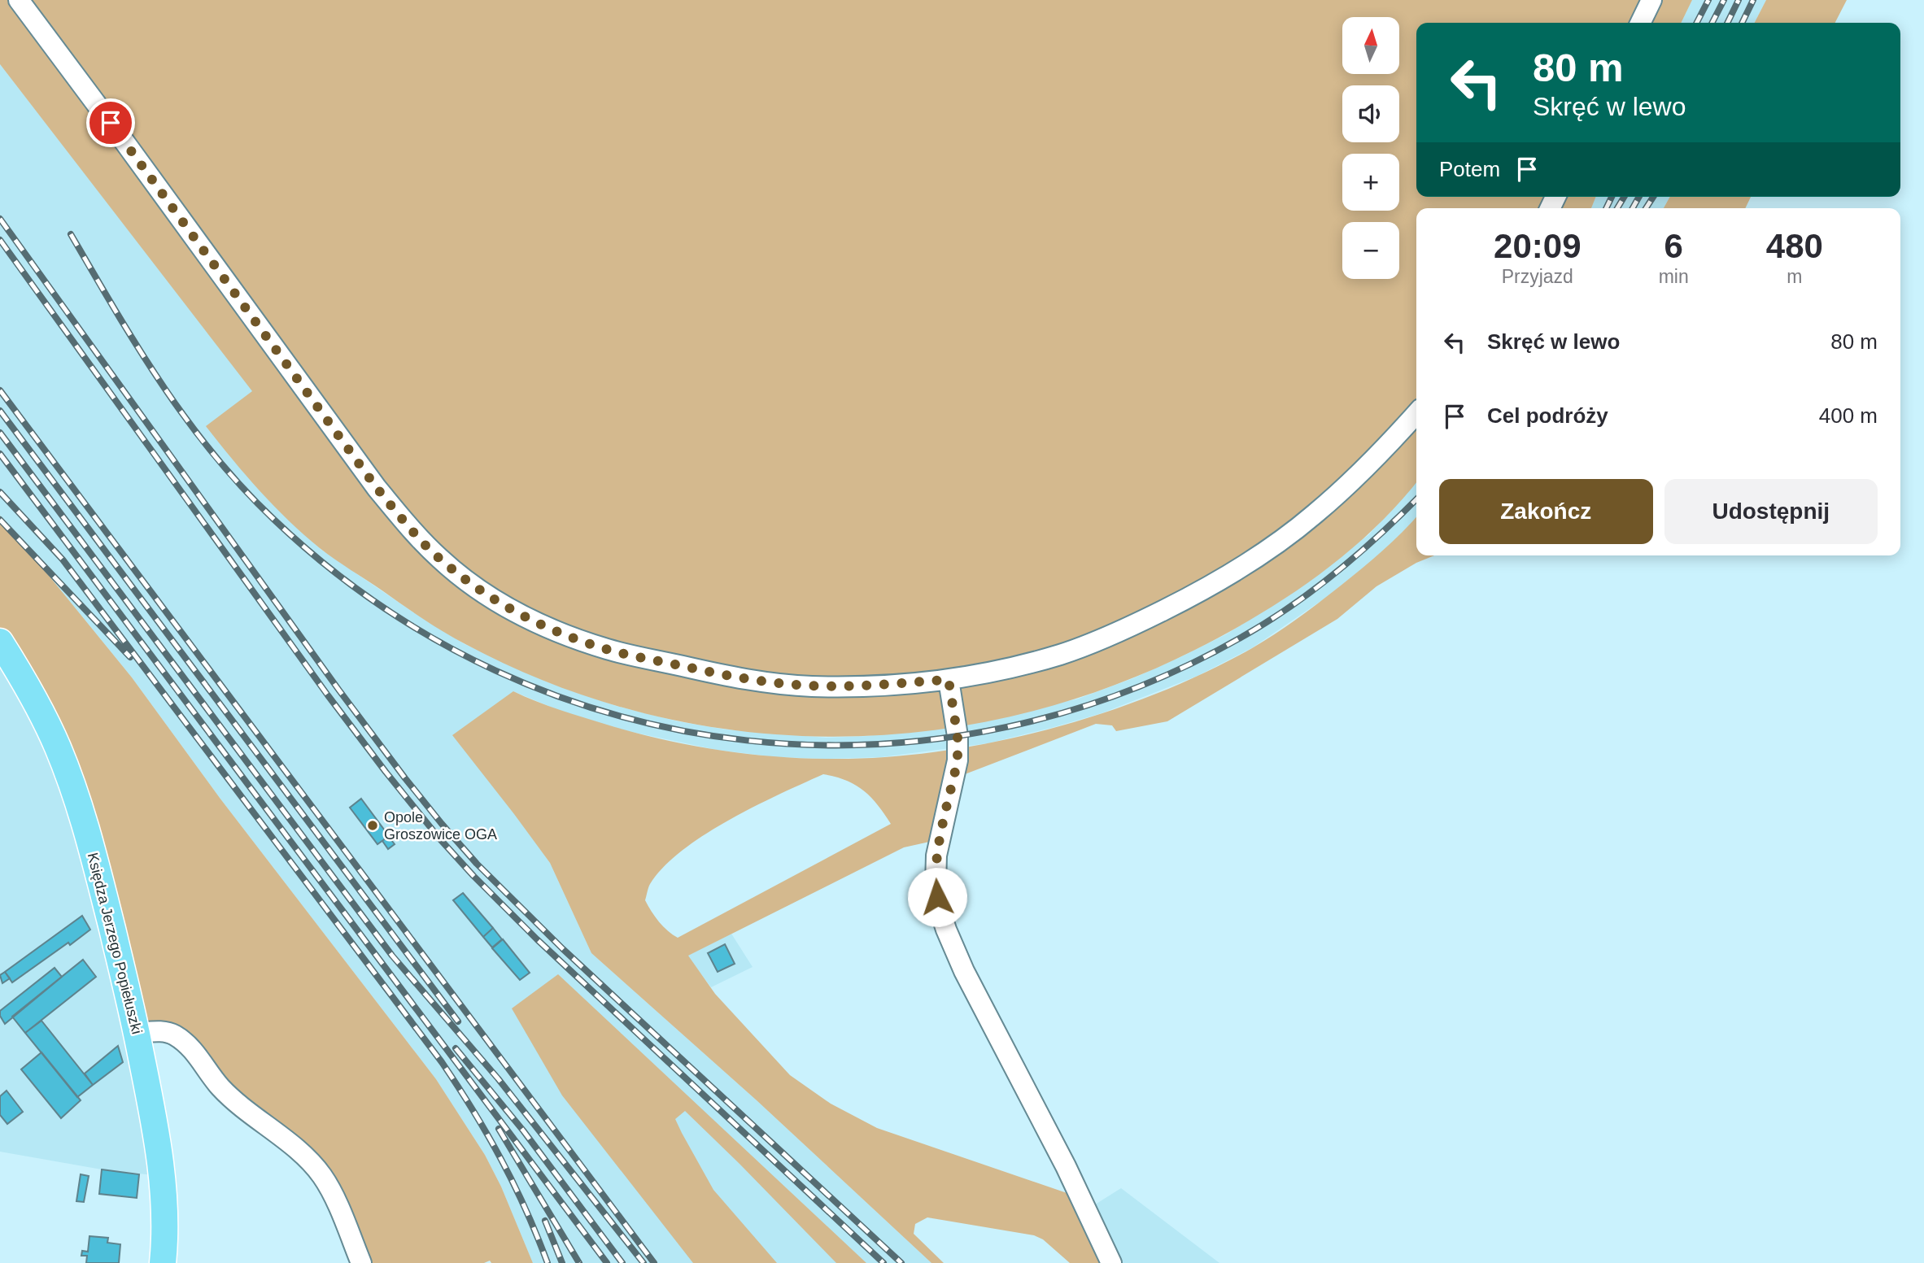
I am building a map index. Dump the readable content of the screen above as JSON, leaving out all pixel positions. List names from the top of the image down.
{
  "streets": {
    "main road": ["Księdza Jerzego Popiełuszki"]
  },
  "places": ["Opole Groszowice OGA"],
  "north": "top",
  "page": {
    "map_buttons": ["+", "−"],
    "turn": ["80 m", "Skręć w lewo"],
    "then": "Potem",
    "eta": [
      "20:09",
      "Przyjazd",
      "6",
      "min",
      "480",
      "m"
    ],
    "list": [
      {
        "name": "Skręć w lewo",
        "value": "80 m"
      },
      {
        "name": "Cel podróży",
        "value": "400 m"
      }
    ],
    "buttons": ["Zakończ", "Udostępnij"]
  }
}
